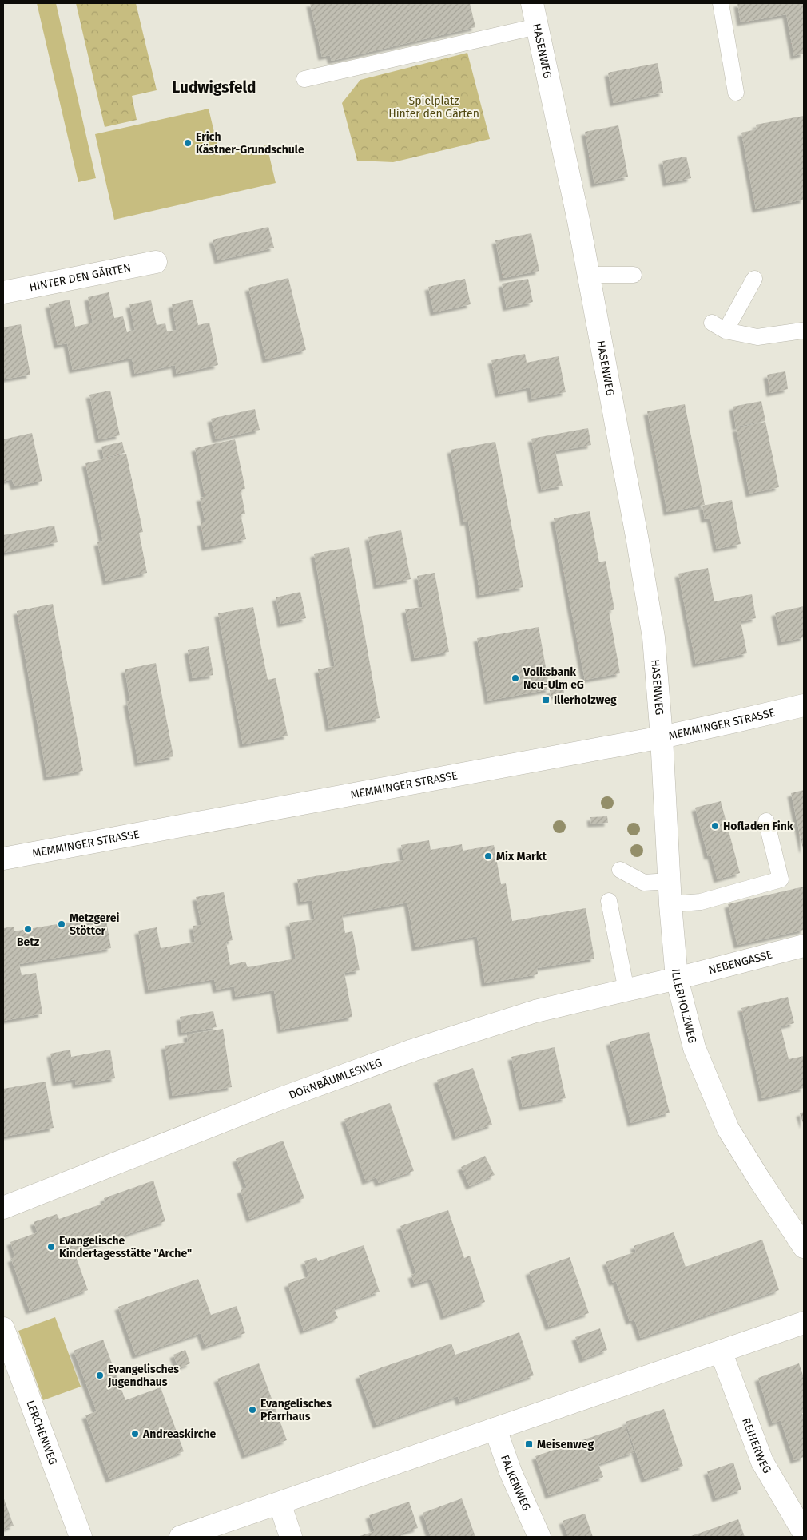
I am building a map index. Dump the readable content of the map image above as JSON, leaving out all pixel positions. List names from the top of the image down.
{
  "streets": {
    "street": [
      "HASENWEG",
      "HINTER DEN GÄRTEN",
      "MEMMINGER STRASSE",
      "NEBENGASSE",
      "ILLERHOLZWEG",
      "DORNBÄUMLESWEG",
      "LERCHENWEG",
      "REIHERWEG",
      "FALKENWEG"
    ]
  },
  "crossings": [
    ["HASENWEG", "MEMMINGER STRASSE"],
    ["HASENWEG", "ILLERHOLZWEG"],
    ["MEMMINGER STRASSE", "ILLERHOLZWEG"],
    ["NEBENGASSE", "ILLERHOLZWEG"],
    ["NEBENGASSE", "DORNBÄUMLESWEG"],
    ["ILLERHOLZWEG", "DORNBÄUMLESWEG"]
  ],
  "districts": ["Ludwigsfeld"],
  "parks": ["Spielplatz Hinter den Gärten"],
  "places": {
    "other": [
      "Erich Kästner-Grundschule",
      "Volksbank Neu-Ulm eG",
      "Hofladen Fink",
      "Mix Markt",
      "Metzgerei Stötter",
      "Betz",
      "Evangelische Kindertagesstätte \"Arche\"",
      "Evangelisches Jugendhaus",
      "Evangelisches Pfarrhaus",
      "Andreaskirche"
    ],
    "transit": ["Illerholzweg", "Meisenweg"]
  }
}
